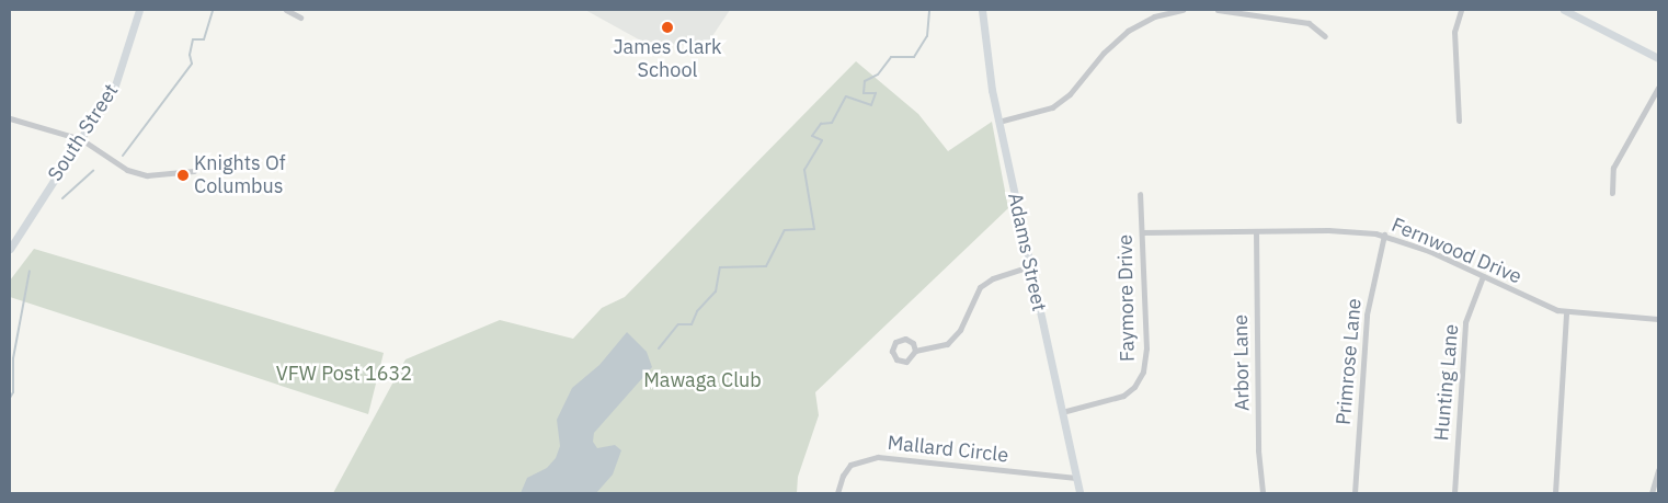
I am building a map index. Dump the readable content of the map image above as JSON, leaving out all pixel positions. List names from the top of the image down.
{
  "streets": {
    "street": [
      "South Street",
      "Fernwood Drive",
      "Adams Street",
      "Faymore Drive",
      "Primrose Lane",
      "Arbor Lane",
      "Hunting Lane",
      "Mallard Circle"
    ]
  },
  "crossings": [
    ["Fernwood Drive", "Faymore Drive"],
    ["Fernwood Drive", "Primrose Lane"],
    ["Fernwood Drive", "Arbor Lane"],
    ["Fernwood Drive", "Hunting Lane"],
    ["Adams Street", "Faymore Drive"],
    ["Adams Street", "Mallard Circle"]
  ],
  "parks": ["VFW Post 1632", "Mawaga Club"],
  "places": ["James Clark School", "Knights Of Columbus"]
}
